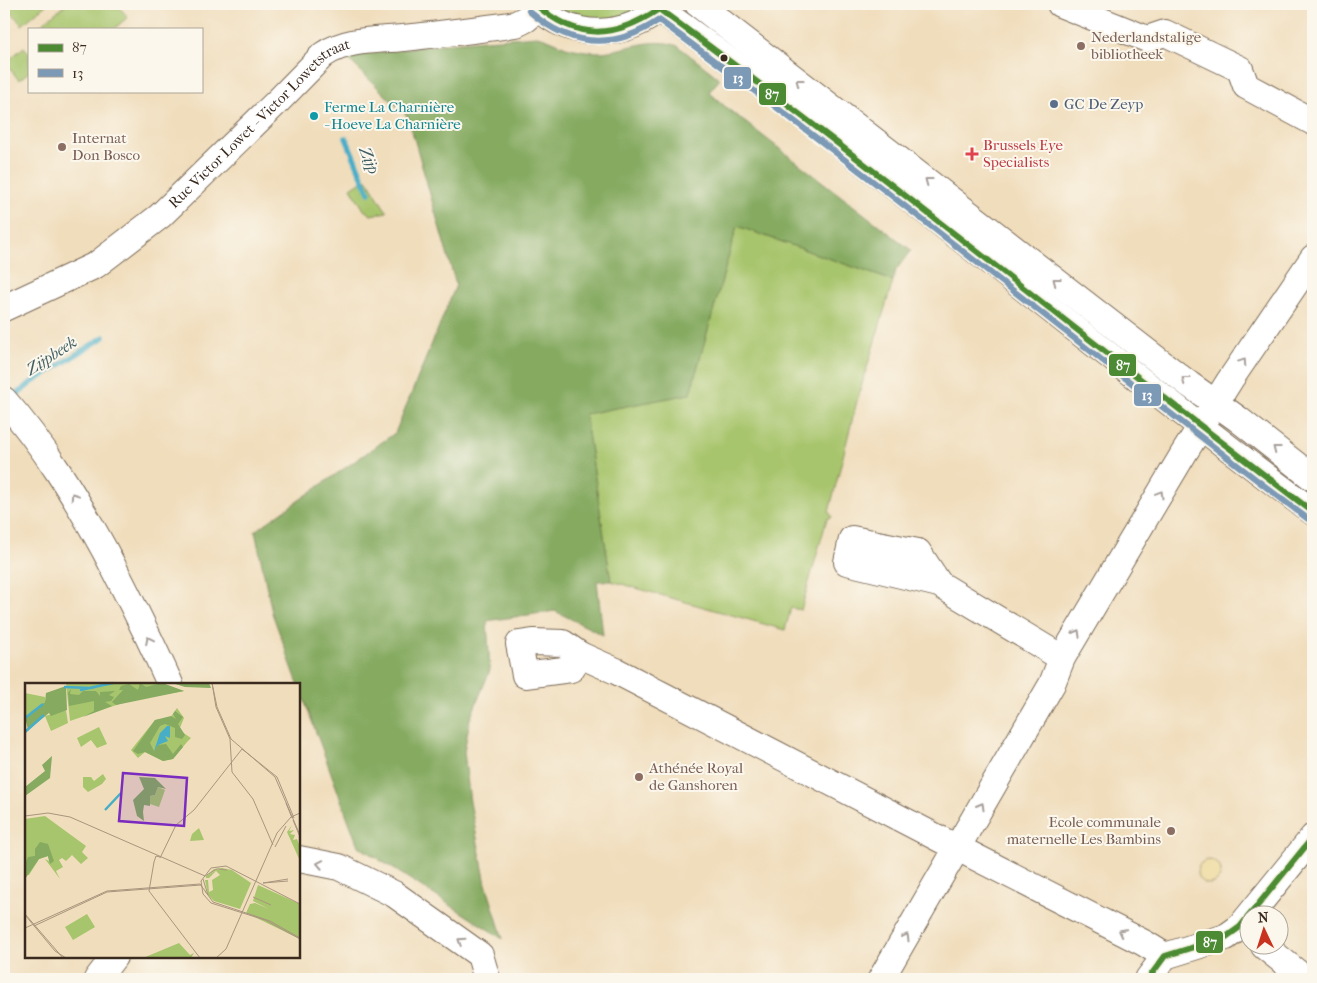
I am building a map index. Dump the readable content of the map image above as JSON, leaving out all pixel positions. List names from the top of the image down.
{
  "streets": {
    "street": ["Rue Victor Lowet - Victor Lowetstraat"]
  },
  "water": ["Zijp", "Zijpbeek"],
  "places": {
    "other": [
      "Nederlandstalige bibliotheek",
      "GC De Zeyp",
      "Ferme La Charnière - Hoeve La Charnière",
      "Internat Don Bosco",
      "Athénée Royal de Ganshoren",
      "Ecole communale maternelle Les Bambins"
    ],
    "health": ["Brussels Eye Specialists"]
  },
  "lines": ["transit line 87", "transit line 13"],
  "legend": ["87", "13"],
  "north": "top"
}
